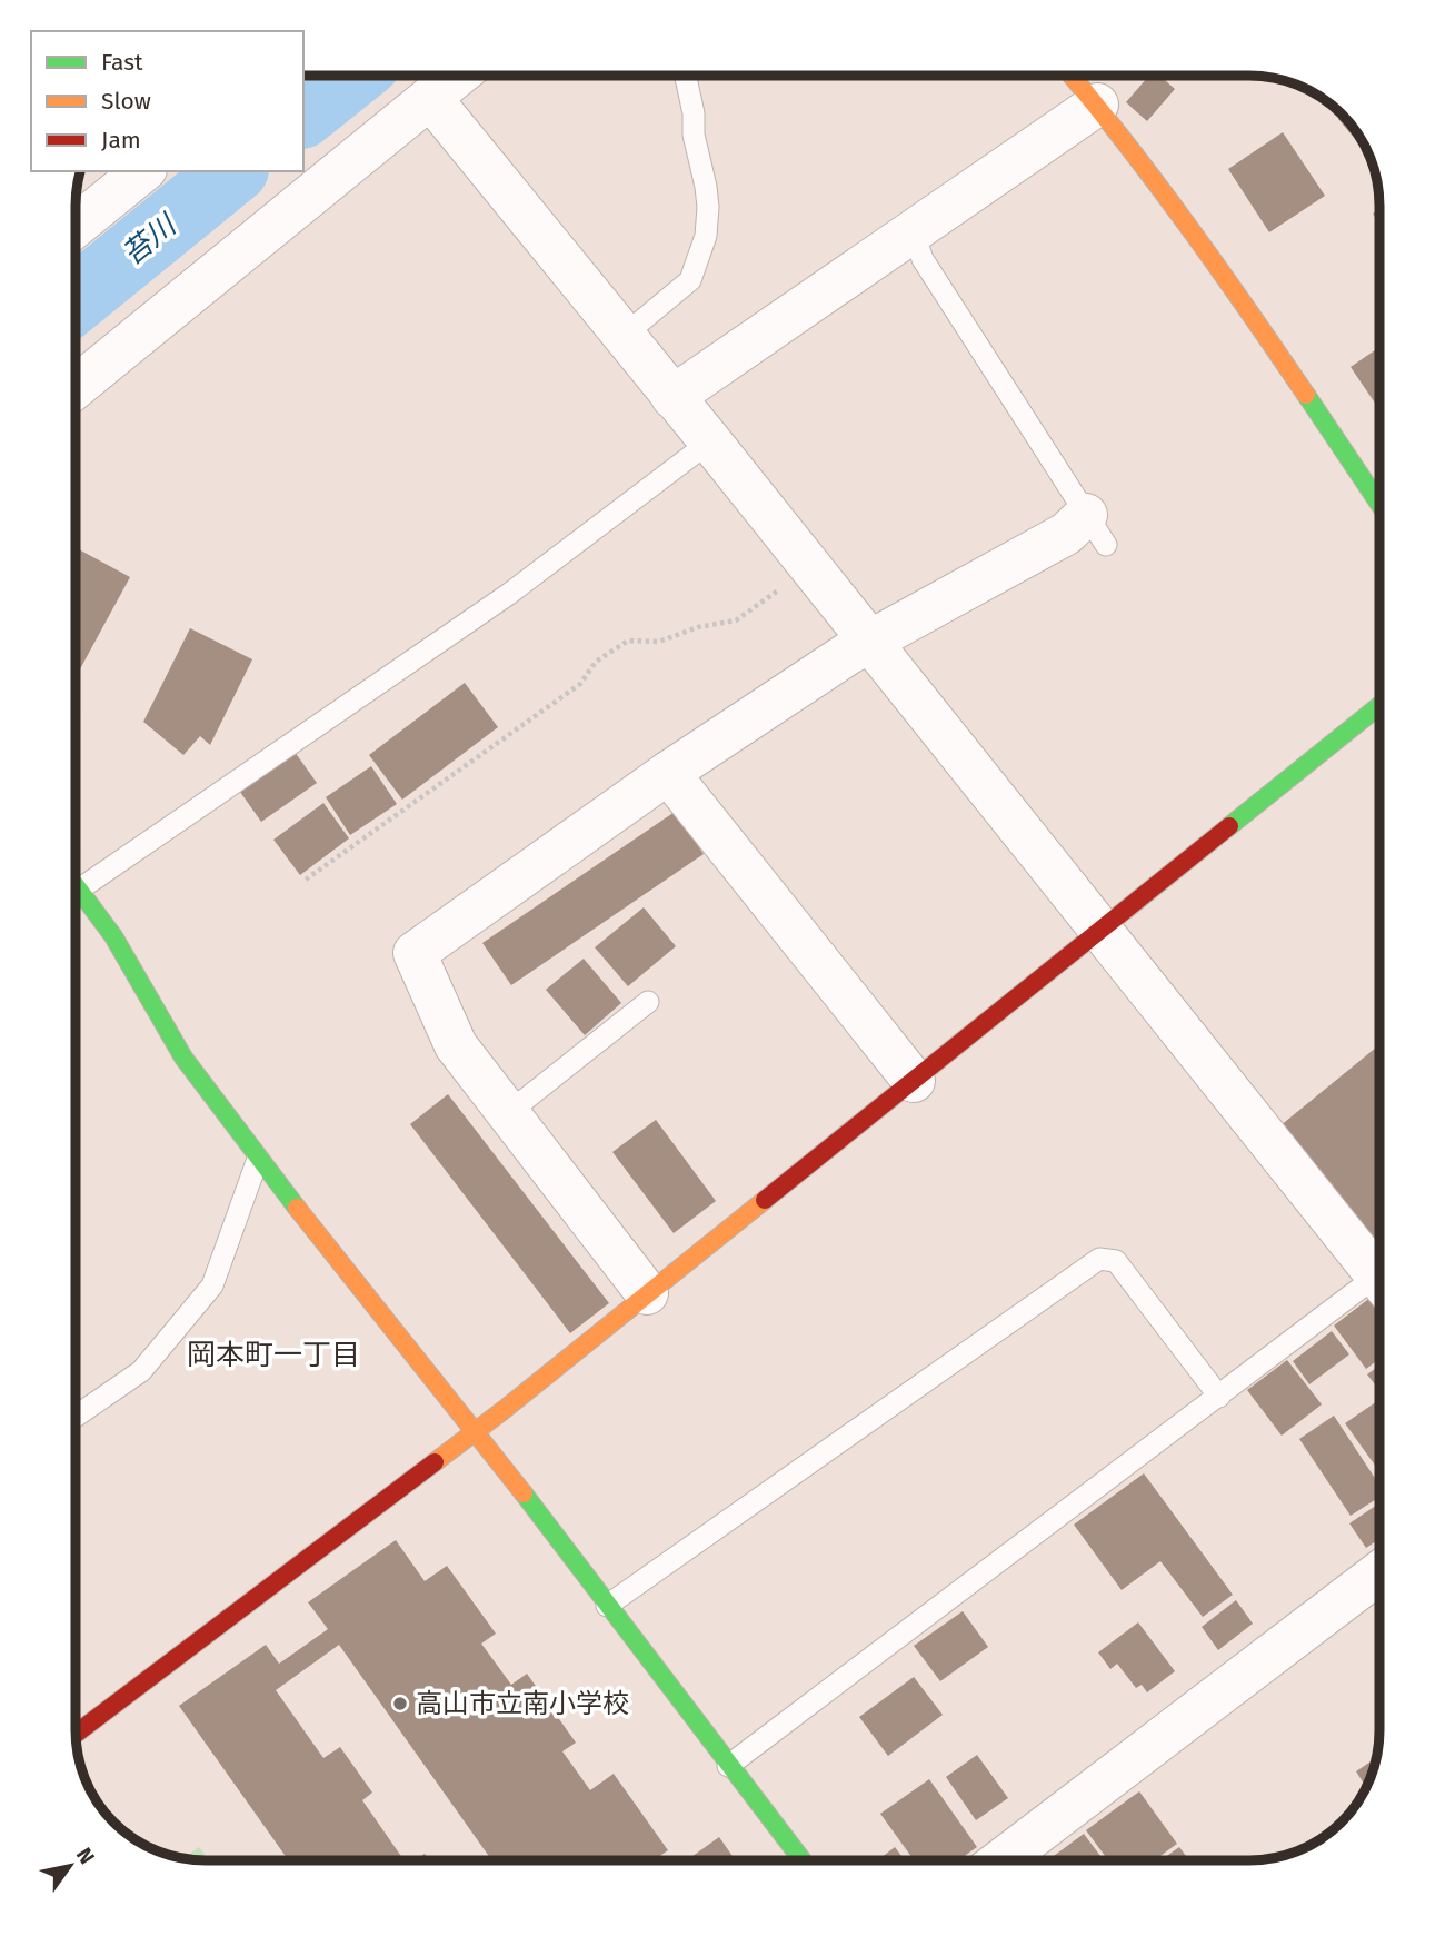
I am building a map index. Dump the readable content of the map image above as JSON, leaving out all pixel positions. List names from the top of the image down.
{
  "districts": ["岡本町一丁目"],
  "water": ["苔川"],
  "places": ["高山市立南小学校"],
  "legend": ["Fast", "Slow", "Jam"],
  "north": "top right"
}
